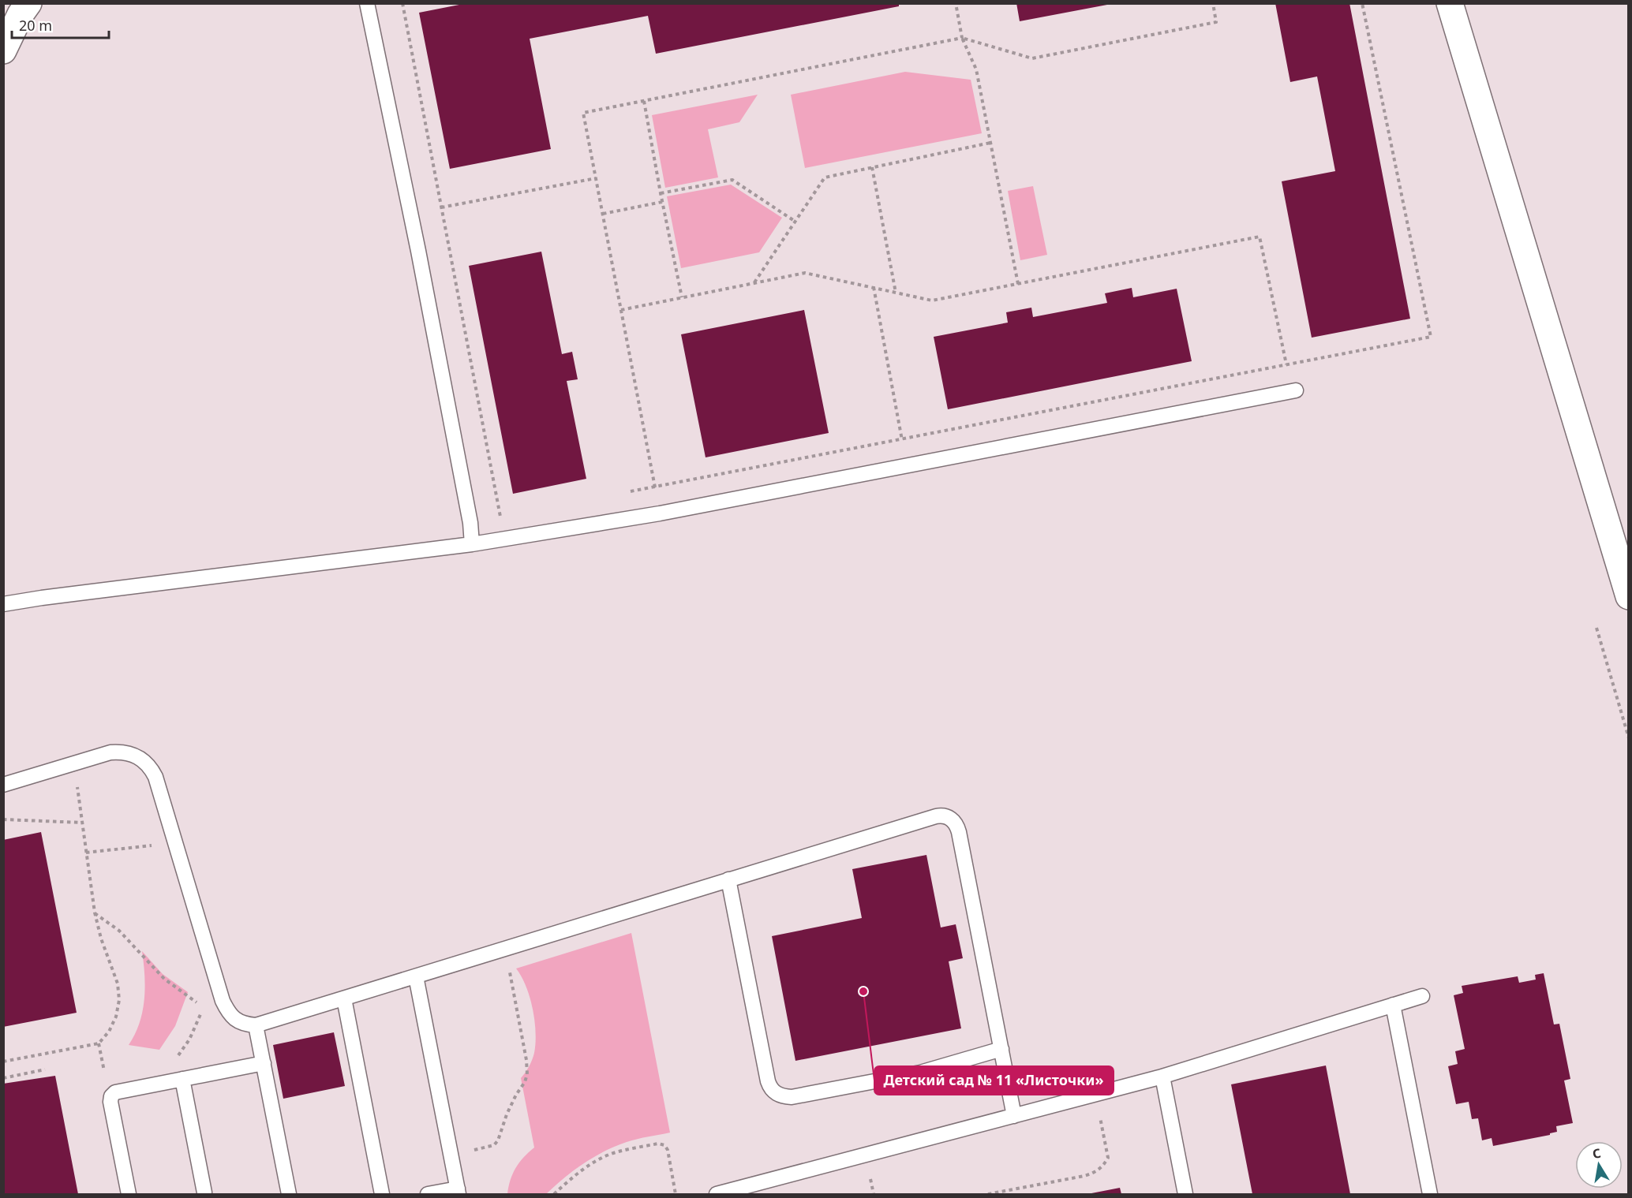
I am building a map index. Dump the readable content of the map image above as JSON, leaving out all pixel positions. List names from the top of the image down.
{
  "places": ["Детский сад № 11 «Листочки»"],
  "scale_bar": "20 m",
  "north": "top"
}
